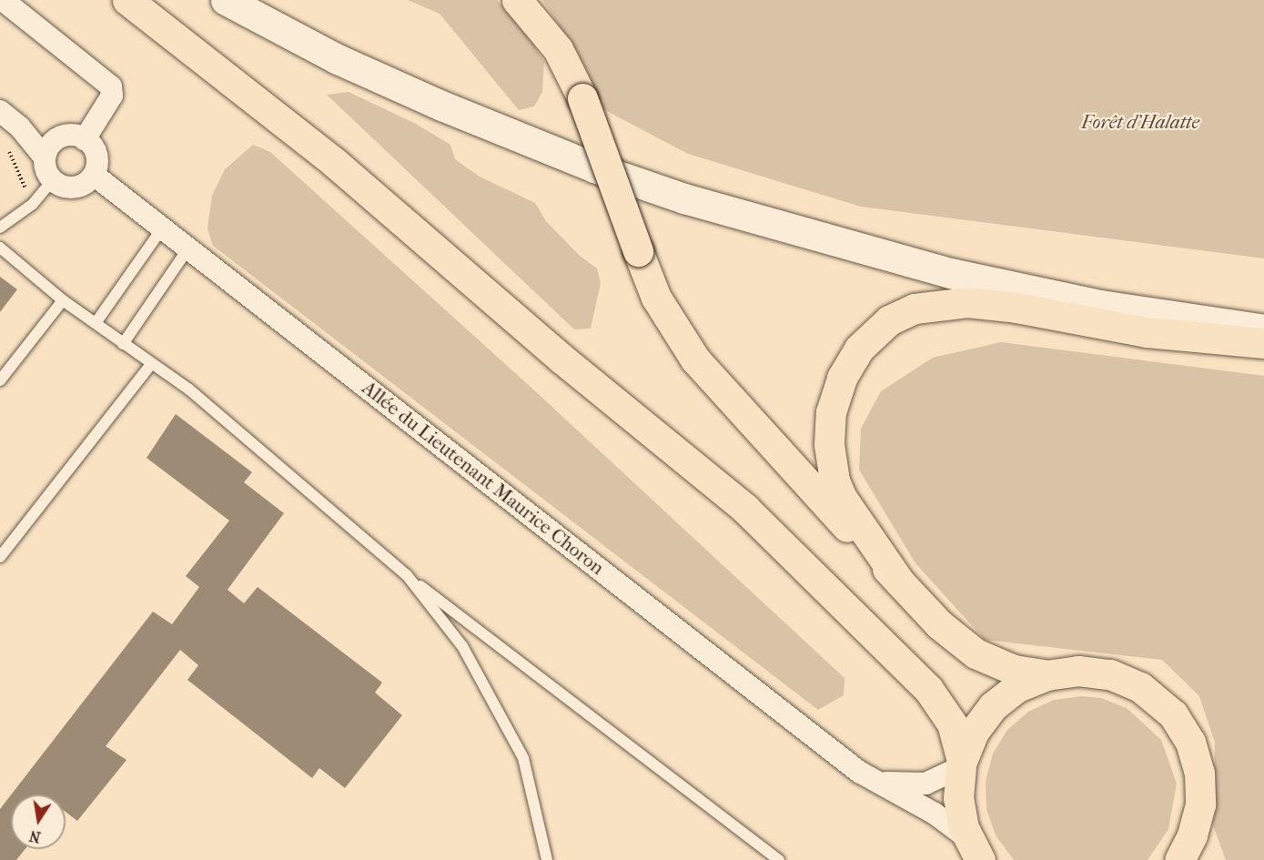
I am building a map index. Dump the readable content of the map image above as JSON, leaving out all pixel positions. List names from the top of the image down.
{
  "streets": {
    "street": ["Allée du Lieutenant Maurice Choron"]
  },
  "parks": ["Forêt d'Halatte"],
  "north": "bottom"
}
